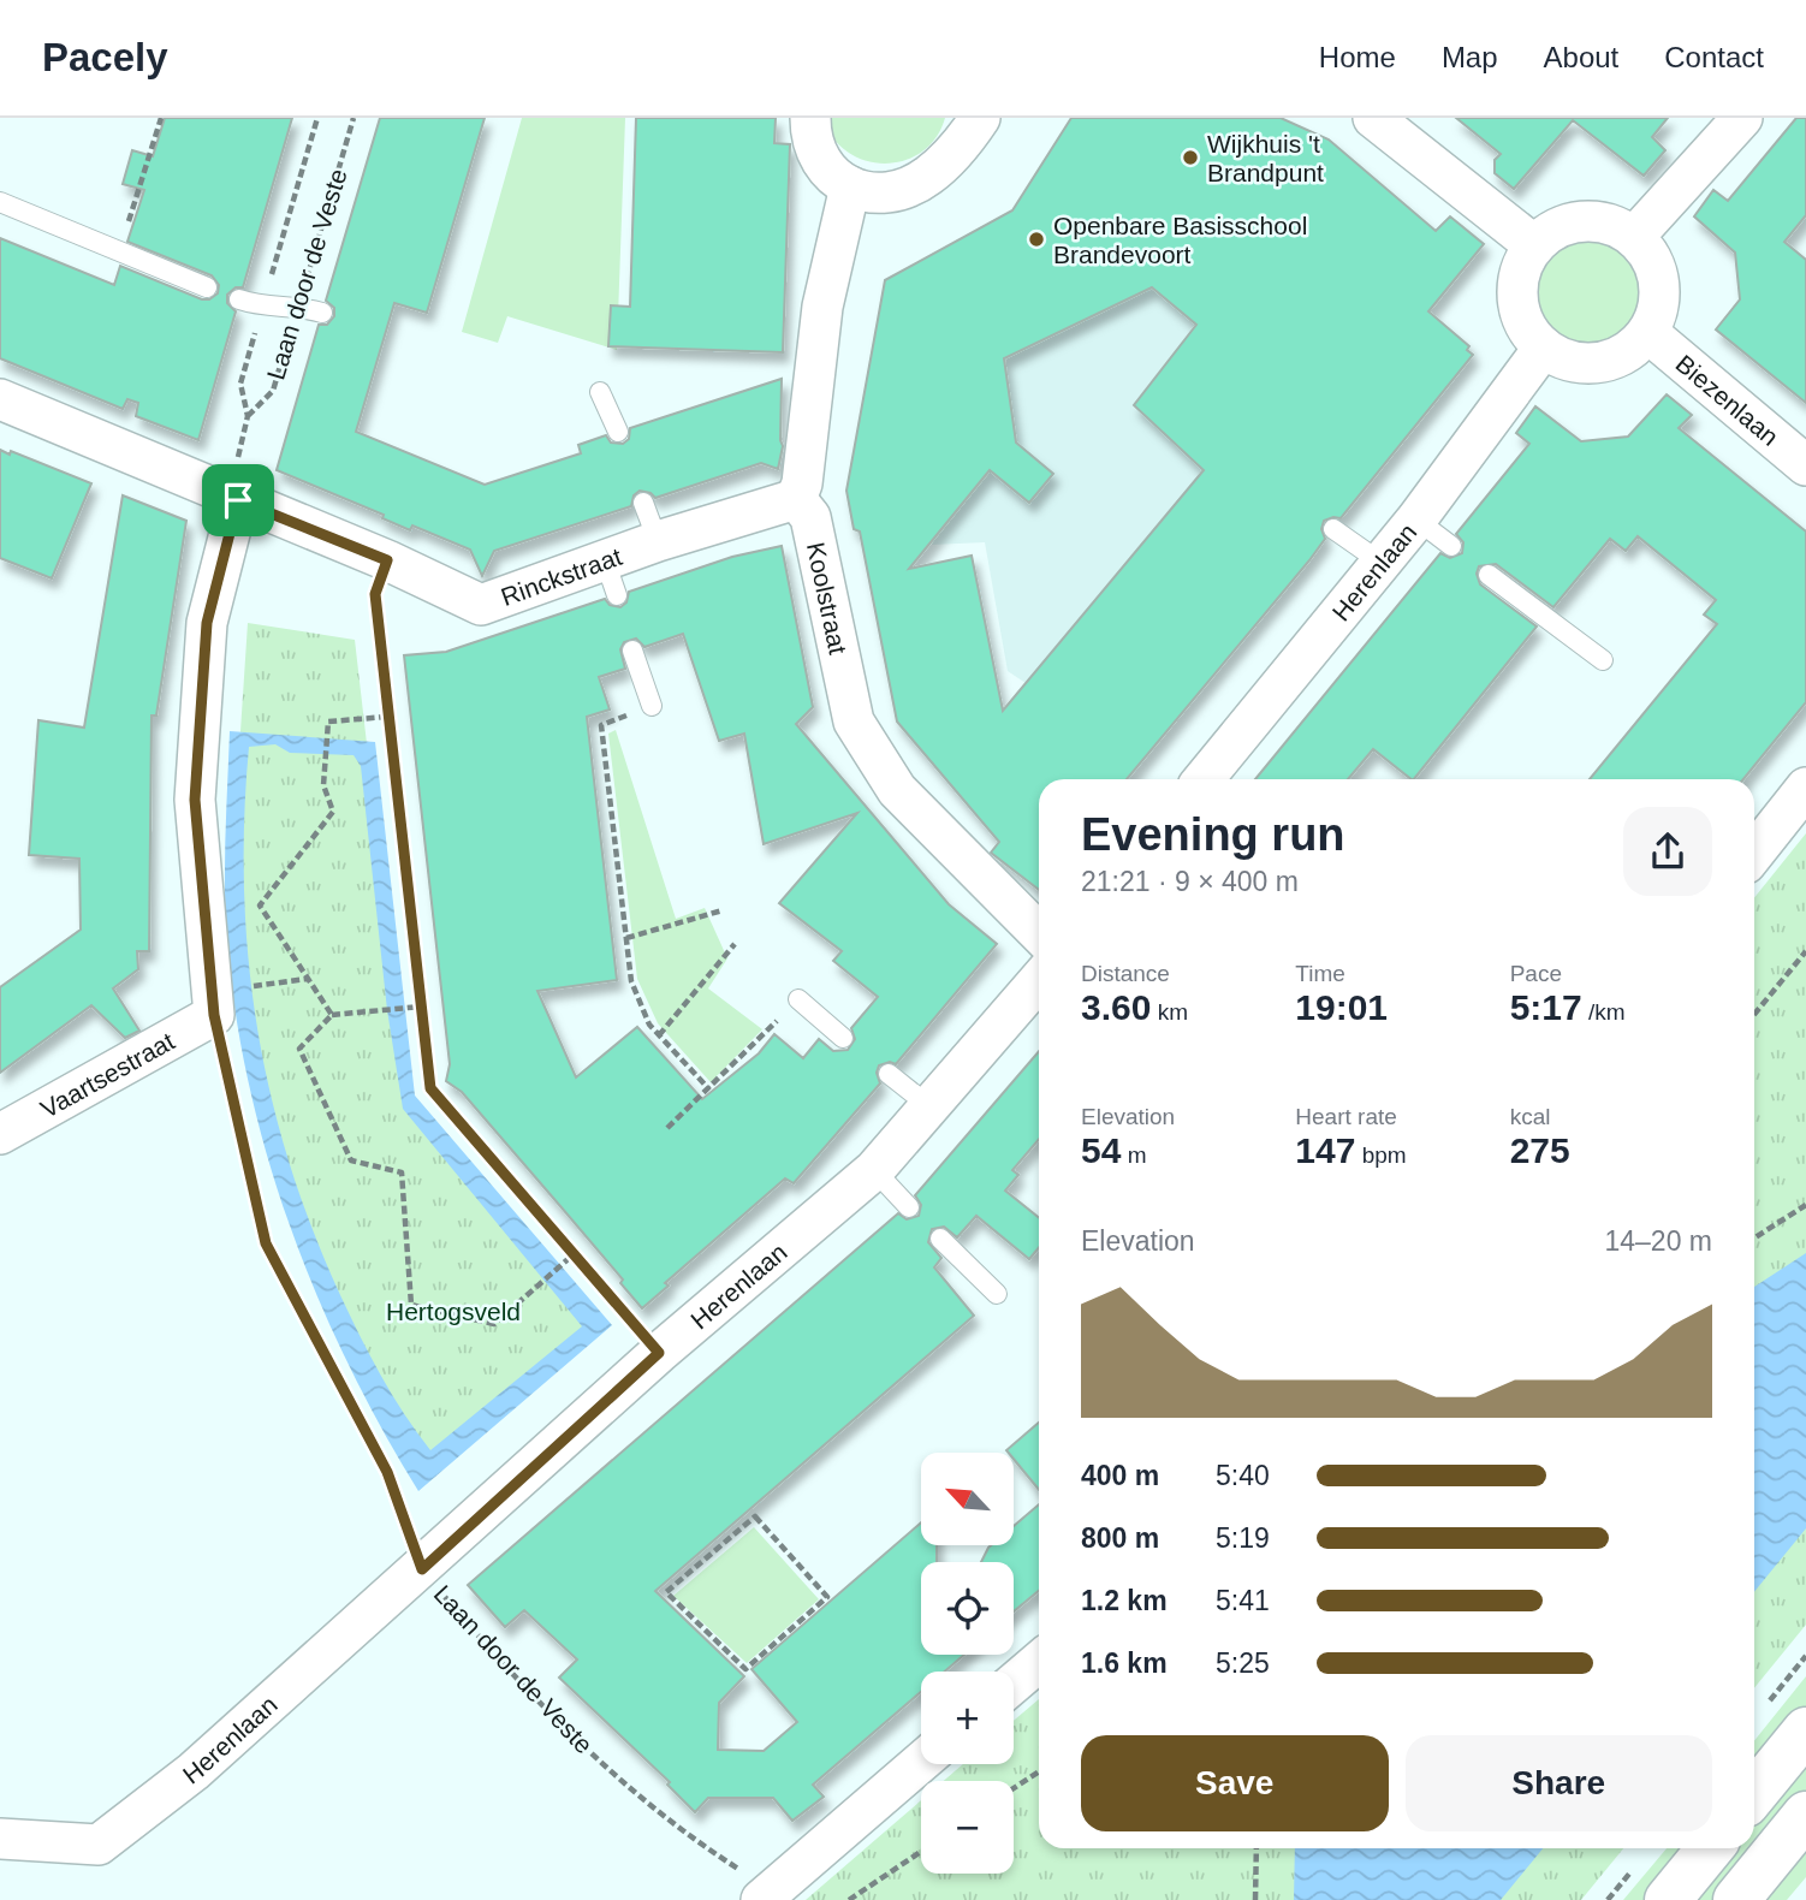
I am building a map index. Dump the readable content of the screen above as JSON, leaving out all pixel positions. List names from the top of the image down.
{
  "streets": {
    "street": [
      "Biezenlaan",
      "Herenlaan",
      "Rinckstraat",
      "Koolstraat",
      "Vaartsestraat"
    ],
    "path": ["Laan door de Veste"]
  },
  "crossings": [
    ["Laan door de Veste", "Herenlaan"],
    ["Laan door de Veste", "Vaartsestraat"],
    ["Biezenlaan", "Herenlaan"],
    ["Rinckstraat", "Koolstraat"]
  ],
  "parks": ["Hertogsveld"],
  "places": ["Wijkhuis 't Brandpunt", "Openbare Basisschool Brandevoort"],
  "north": "top left",
  "page": {
    "header": "Pacely",
    "nav": [
      "Home",
      "Map",
      "About",
      "Contact"
    ],
    "heading": ["Evening run", "21:21 · 9 × 400 m"],
    "stats": [
      ["Distance", "3.60 km"],
      ["Time", "19:01"],
      ["Pace", "5:17 /km"],
      ["Elevation", "54 m"],
      ["Heart rate", "147 bpm"],
      ["kcal", "275"]
    ],
    "chart": ["Elevation", "14–20 m"],
    "list": [
      {
        "name": "400 m",
        "note": "5:40"
      },
      {
        "name": "800 m",
        "note": "5:19"
      },
      {
        "name": "1.2 km",
        "note": "5:41"
      },
      {
        "name": "1.6 km",
        "note": "5:25"
      }
    ],
    "map_buttons": ["+", "−"],
    "buttons": ["Save", "Share"]
  }
}
